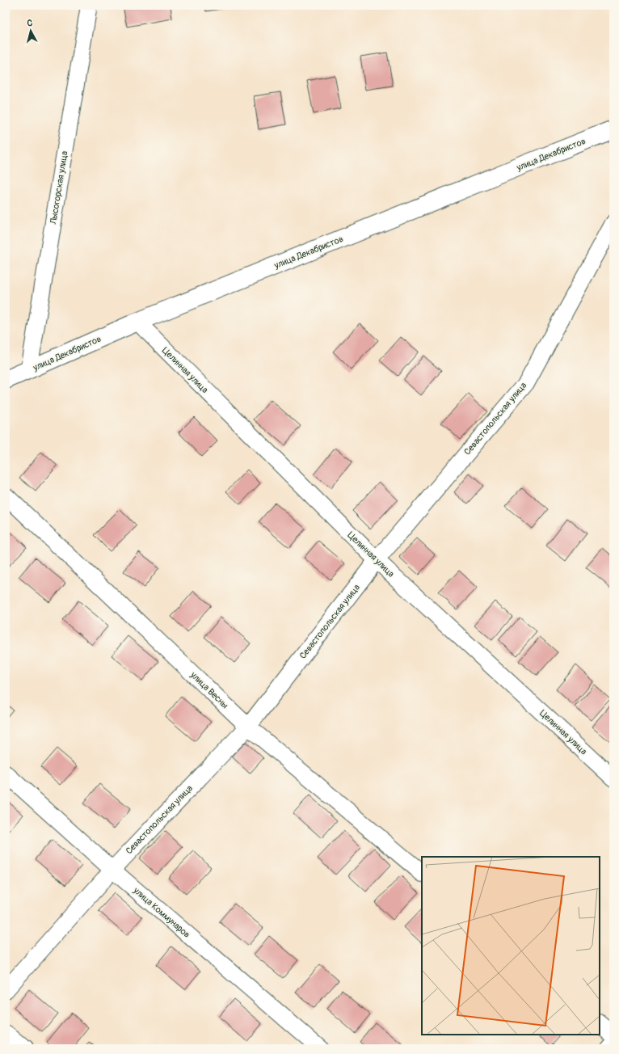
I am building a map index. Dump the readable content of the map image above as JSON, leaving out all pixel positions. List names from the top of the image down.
{
  "streets": {
    "main road": ["улица Декабристов"],
    "street": [
      "Лысогорская улица",
      "Целинная улица",
      "Севастопольская улица",
      "улица Весны",
      "улица Коммунаров"
    ]
  },
  "crossings": [
    ["улица Декабристов", "Лысогорская улица"],
    ["улица Декабристов", "Целинная улица"],
    ["Целинная улица", "Севастопольская улица"],
    ["Севастопольская улица", "улица Весны"],
    ["Севастопольская улица", "улица Коммунаров"]
  ],
  "north": "top"
}
